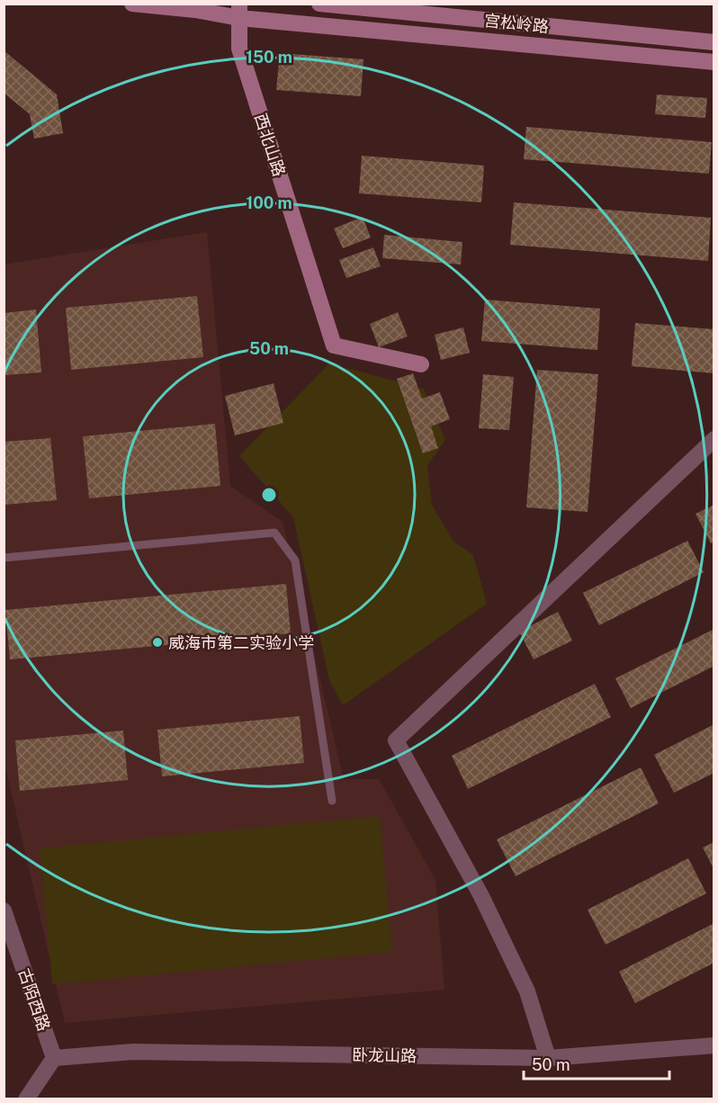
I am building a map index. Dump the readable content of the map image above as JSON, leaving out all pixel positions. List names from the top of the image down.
{
  "streets": {
    "main road": ["宫松岭路", "西北山路"],
    "street": ["古陌西路", "卧龙山路"]
  },
  "crossings": [
    ["古陌西路", "卧龙山路"]
  ],
  "places": ["威海市第二实验小学"],
  "scale_bar": "50 m",
  "rings": ["150 m", "100 m", "50 m"]
}
